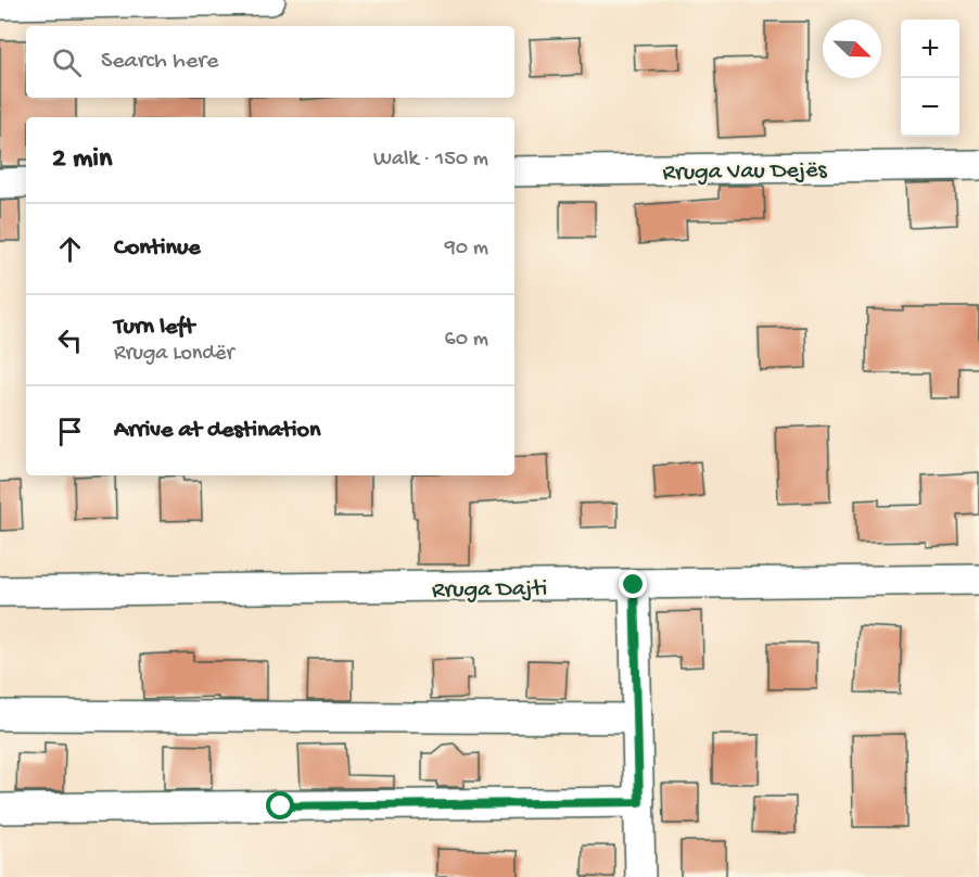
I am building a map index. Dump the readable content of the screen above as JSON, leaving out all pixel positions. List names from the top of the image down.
{
  "streets": {
    "street": ["Rruga Vau Dejës", "Rruga Dajti"]
  },
  "north": "bottom right",
  "page": {
    "map_buttons": ["+", "−"],
    "search": "Search here",
    "heading": ["2 min", "Walk · 150 m"],
    "list": [
      ["Continue", "90 m"],
      ["Turn left", "Rruga Londër", "60 m"],
      "Arrive at destination"
    ]
  }
}
